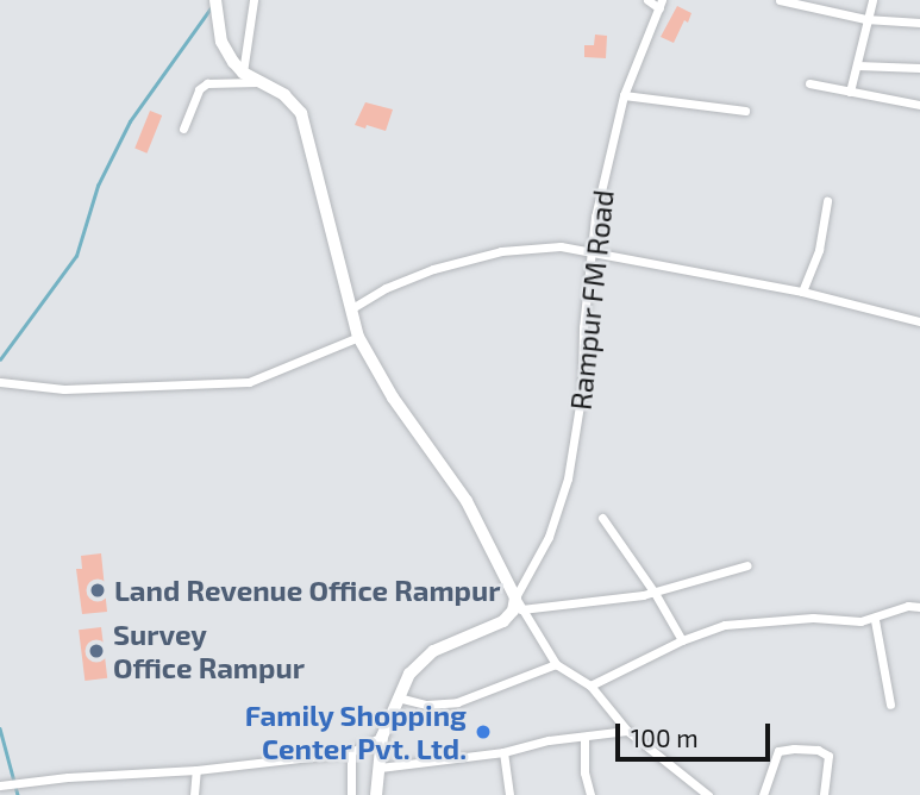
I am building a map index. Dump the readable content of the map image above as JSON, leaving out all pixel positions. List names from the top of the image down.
{
  "streets": {
    "street": ["Rampur FM Road"]
  },
  "places": ["Land Revenue Office Rampur", "Survey Office Rampur", "Family Shopping Center Pvt. Ltd."],
  "scale_bar": "100 m"
}
